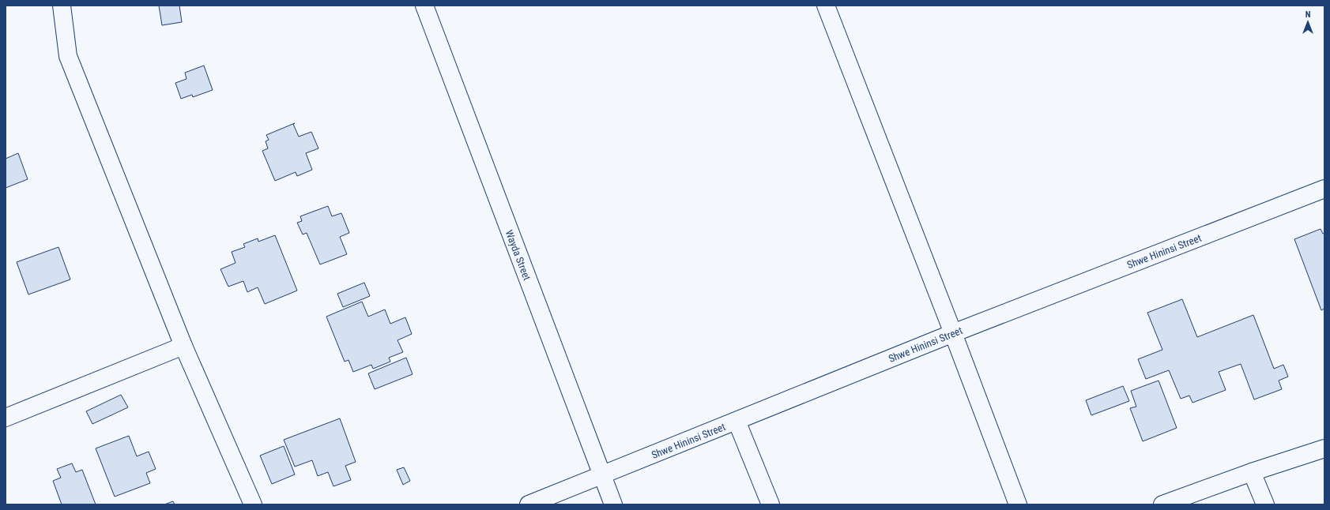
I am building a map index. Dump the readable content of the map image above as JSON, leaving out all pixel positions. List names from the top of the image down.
{
  "streets": {
    "street": ["Shwe Hininsi Street", "Wayda Street"]
  },
  "crossings": [
    ["Shwe Hininsi Street", "Wayda Street"]
  ],
  "north": "top"
}
